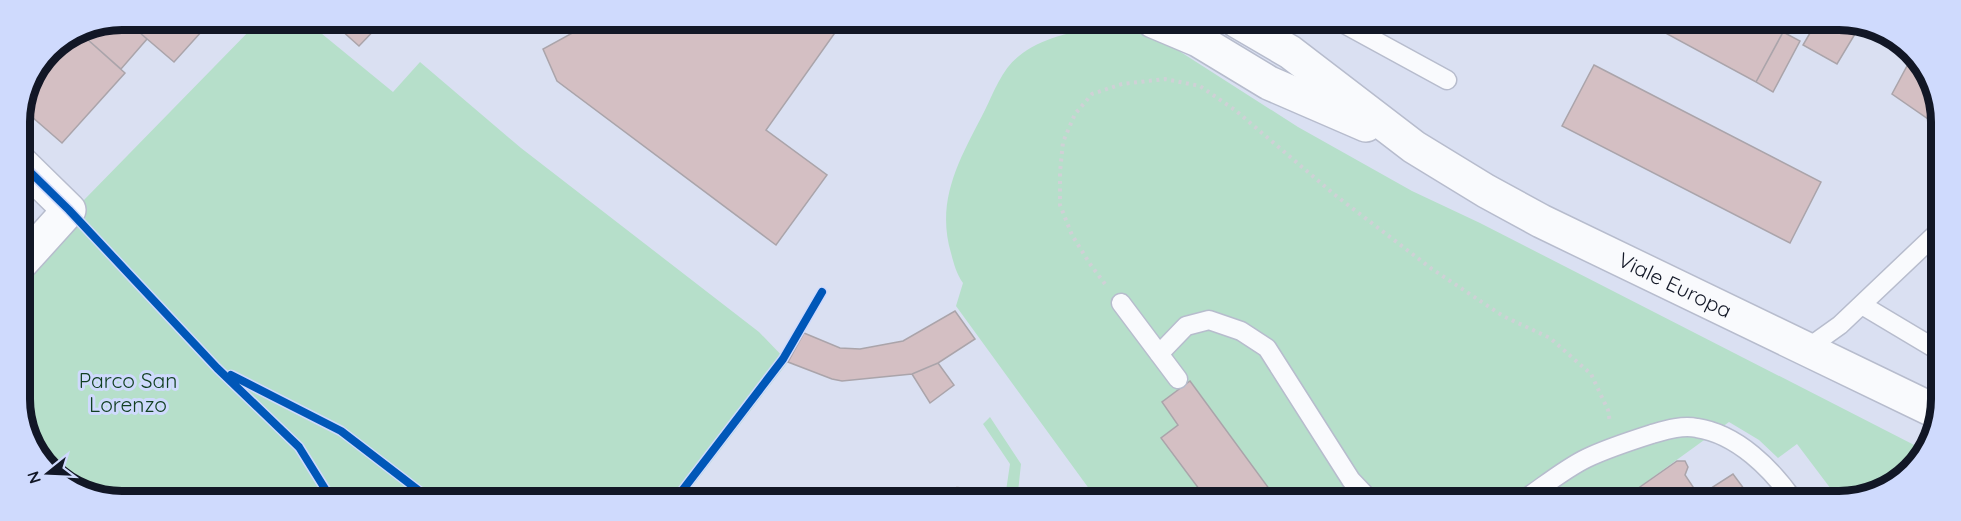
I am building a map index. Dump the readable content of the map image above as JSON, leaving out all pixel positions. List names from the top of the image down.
{
  "streets": {
    "main road": ["Viale Europa"]
  },
  "parks": ["Parco San Lorenzo"],
  "north": "left"
}
